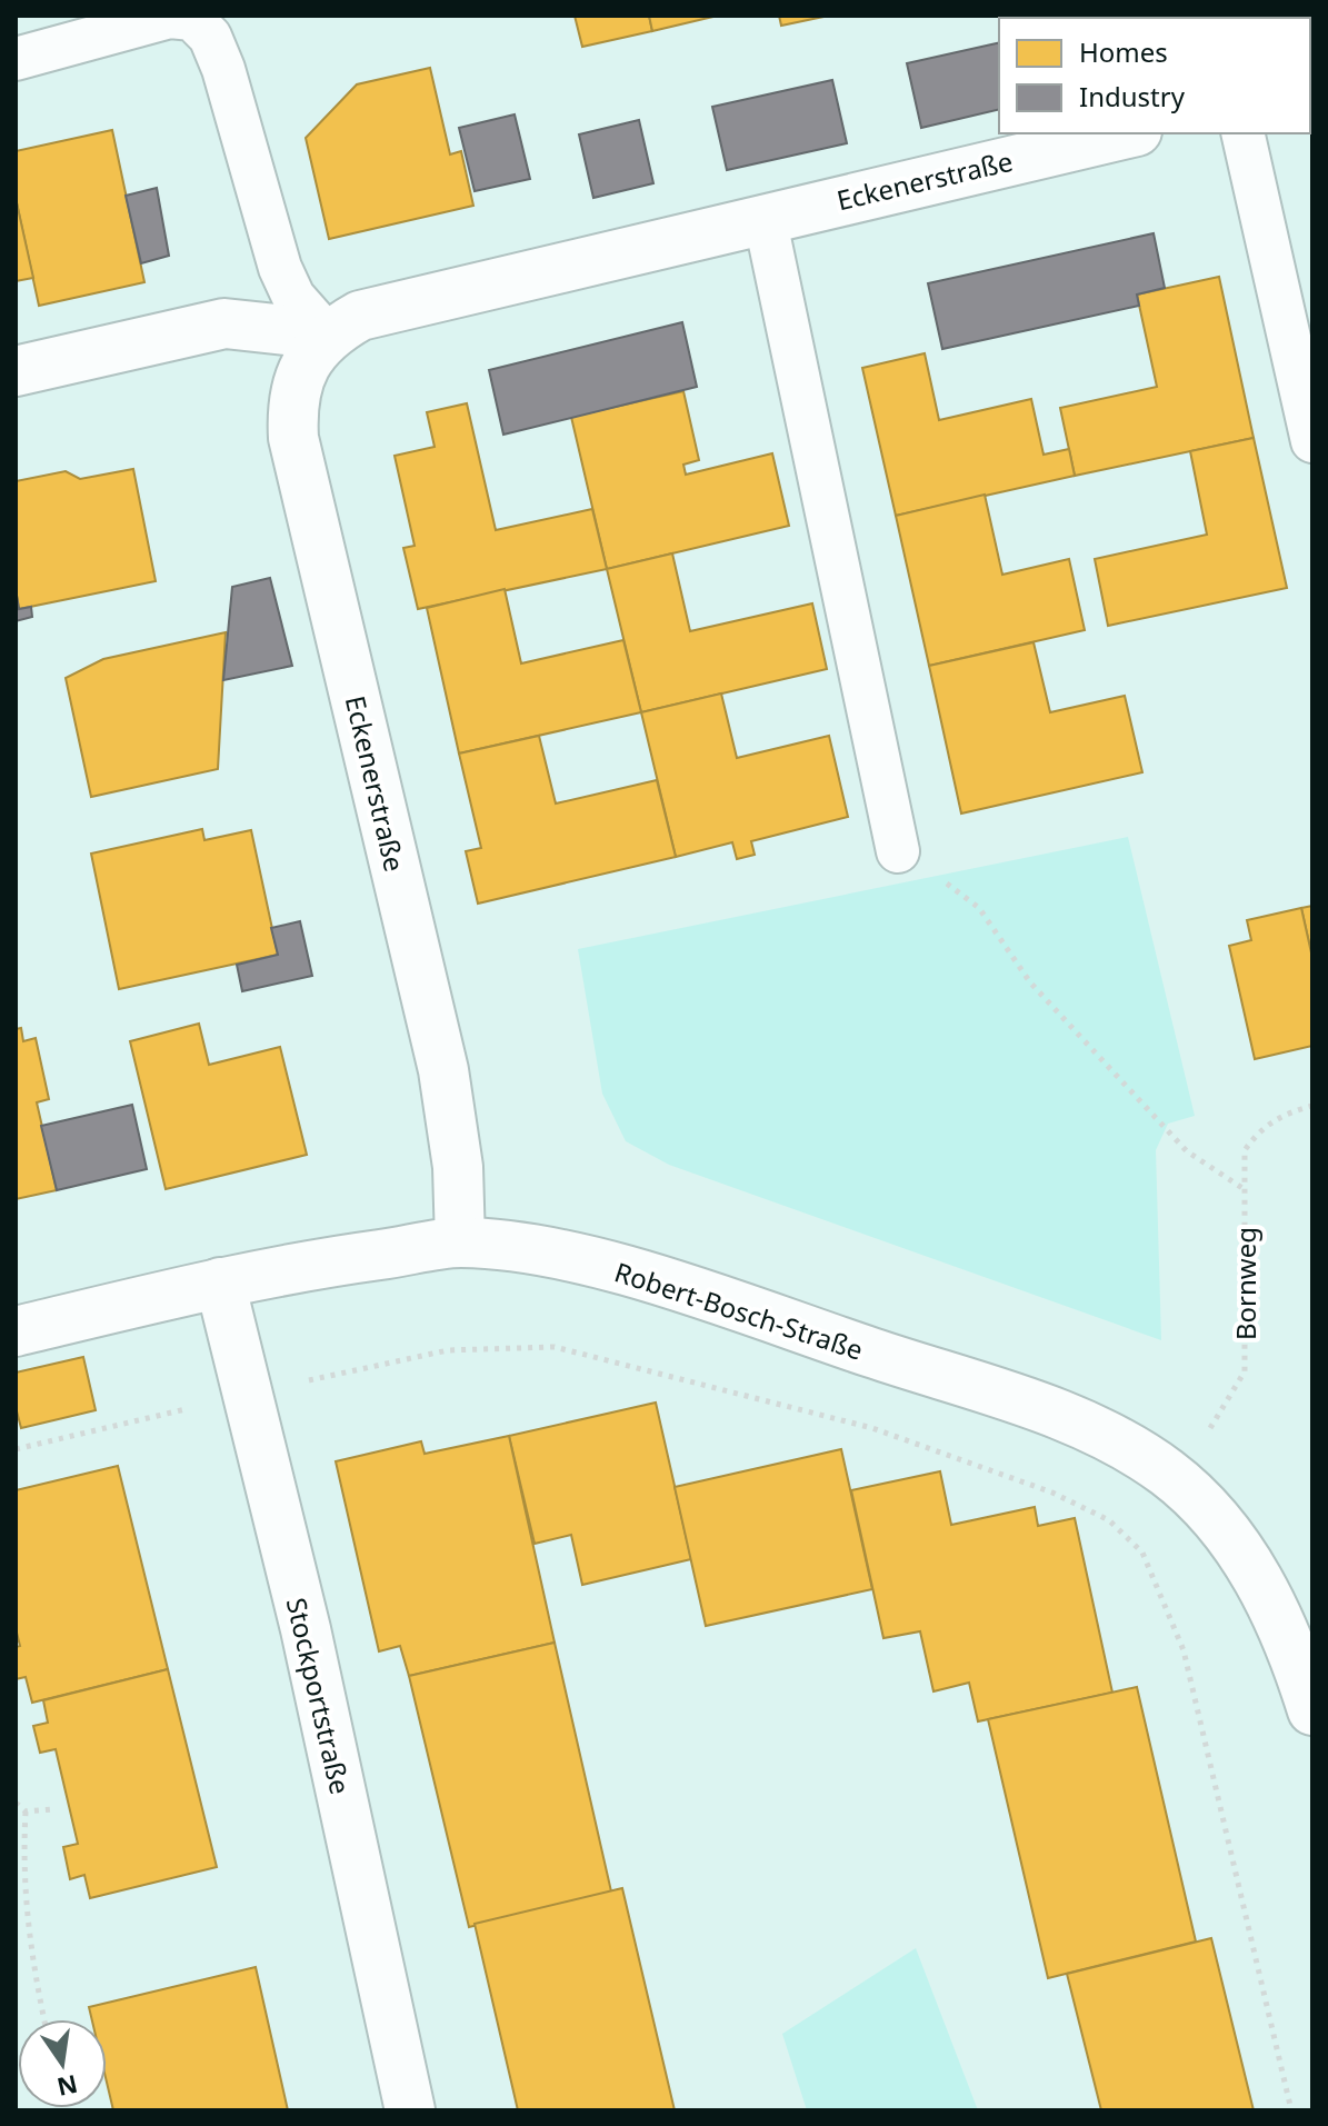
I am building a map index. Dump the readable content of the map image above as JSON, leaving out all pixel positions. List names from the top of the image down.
{
  "streets": {
    "street": ["Eckenerstraße", "Robert-Bosch-Straße", "Stockportstraße"],
    "path": ["Bornweg"]
  },
  "crossings": [
    ["Eckenerstraße", "Robert-Bosch-Straße"],
    ["Bornweg", "Robert-Bosch-Straße"],
    ["Robert-Bosch-Straße", "Stockportstraße"]
  ],
  "legend": ["Homes", "Industry"],
  "north": "bottom"
}
